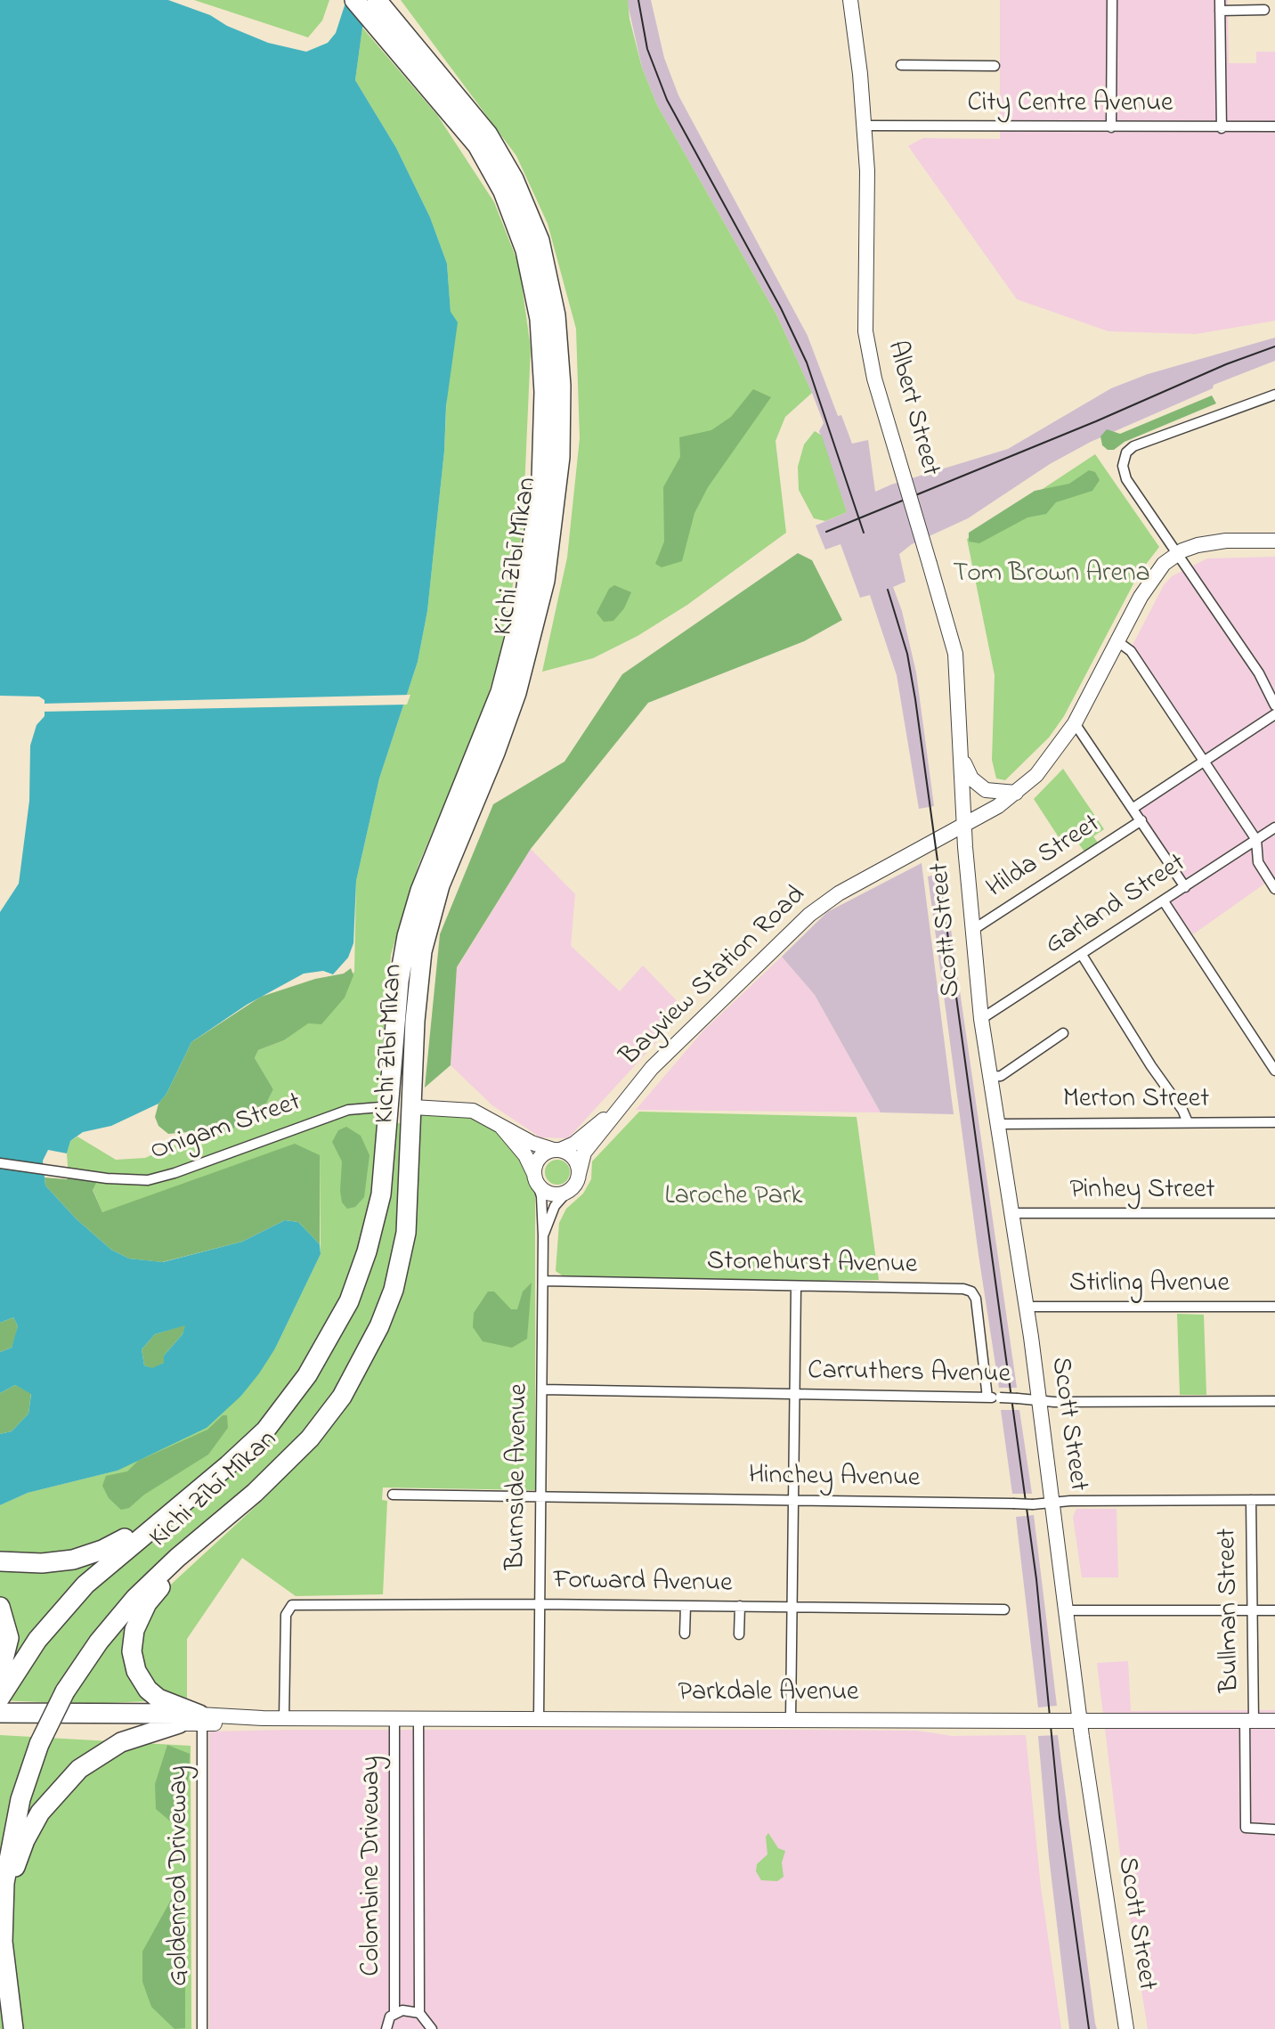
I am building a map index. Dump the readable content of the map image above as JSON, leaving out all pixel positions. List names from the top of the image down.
{
  "streets": {
    "highway": ["Kichi Zībī Mīkan"],
    "main road": [
      "Albert Street",
      "Scott Street",
      "Bayview Station Road",
      "Parkdale Avenue"
    ],
    "street": [
      "City Centre Avenue",
      "Hilda Street",
      "Garland Street",
      "Merton Street",
      "Onigam Street",
      "Pinhey Street",
      "Stonehurst Avenue",
      "Stirling Avenue",
      "Carruthers Avenue",
      "Burnside Avenue",
      "Hinchey Avenue",
      "Forward Avenue",
      "Bullman Street",
      "Colombine Driveway",
      "Goldenrod Driveway"
    ]
  },
  "crossings": [
    ["City Centre Avenue", "Albert Street"],
    ["Albert Street", "Scott Street"],
    ["Albert Street", "Bayview Station Road"],
    ["Kichi Zībī Mīkan", "Onigam Street"],
    ["Hilda Street", "Scott Street"],
    ["Garland Street", "Scott Street"],
    ["Scott Street", "Bayview Station Road"],
    ["Scott Street", "Merton Street"],
    ["Scott Street", "Pinhey Street"],
    ["Scott Street", "Stirling Avenue"],
    ["Scott Street", "Carruthers Avenue"],
    ["Scott Street", "Hinchey Avenue"],
    ["Scott Street", "Parkdale Avenue"],
    ["Bayview Station Road", "Burnside Avenue"],
    ["Stonehurst Avenue", "Carruthers Avenue"],
    ["Stonehurst Avenue", "Burnside Avenue"],
    ["Carruthers Avenue", "Burnside Avenue"],
    ["Burnside Avenue", "Hinchey Avenue"],
    ["Burnside Avenue", "Forward Avenue"],
    ["Burnside Avenue", "Parkdale Avenue"],
    ["Hinchey Avenue", "Bullman Street"],
    ["Forward Avenue", "Parkdale Avenue"],
    ["Bullman Street", "Parkdale Avenue"],
    ["Parkdale Avenue", "Colombine Driveway"],
    ["Parkdale Avenue", "Goldenrod Driveway"]
  ],
  "parks": ["Tom Brown Arena", "Laroche Park"]
}
